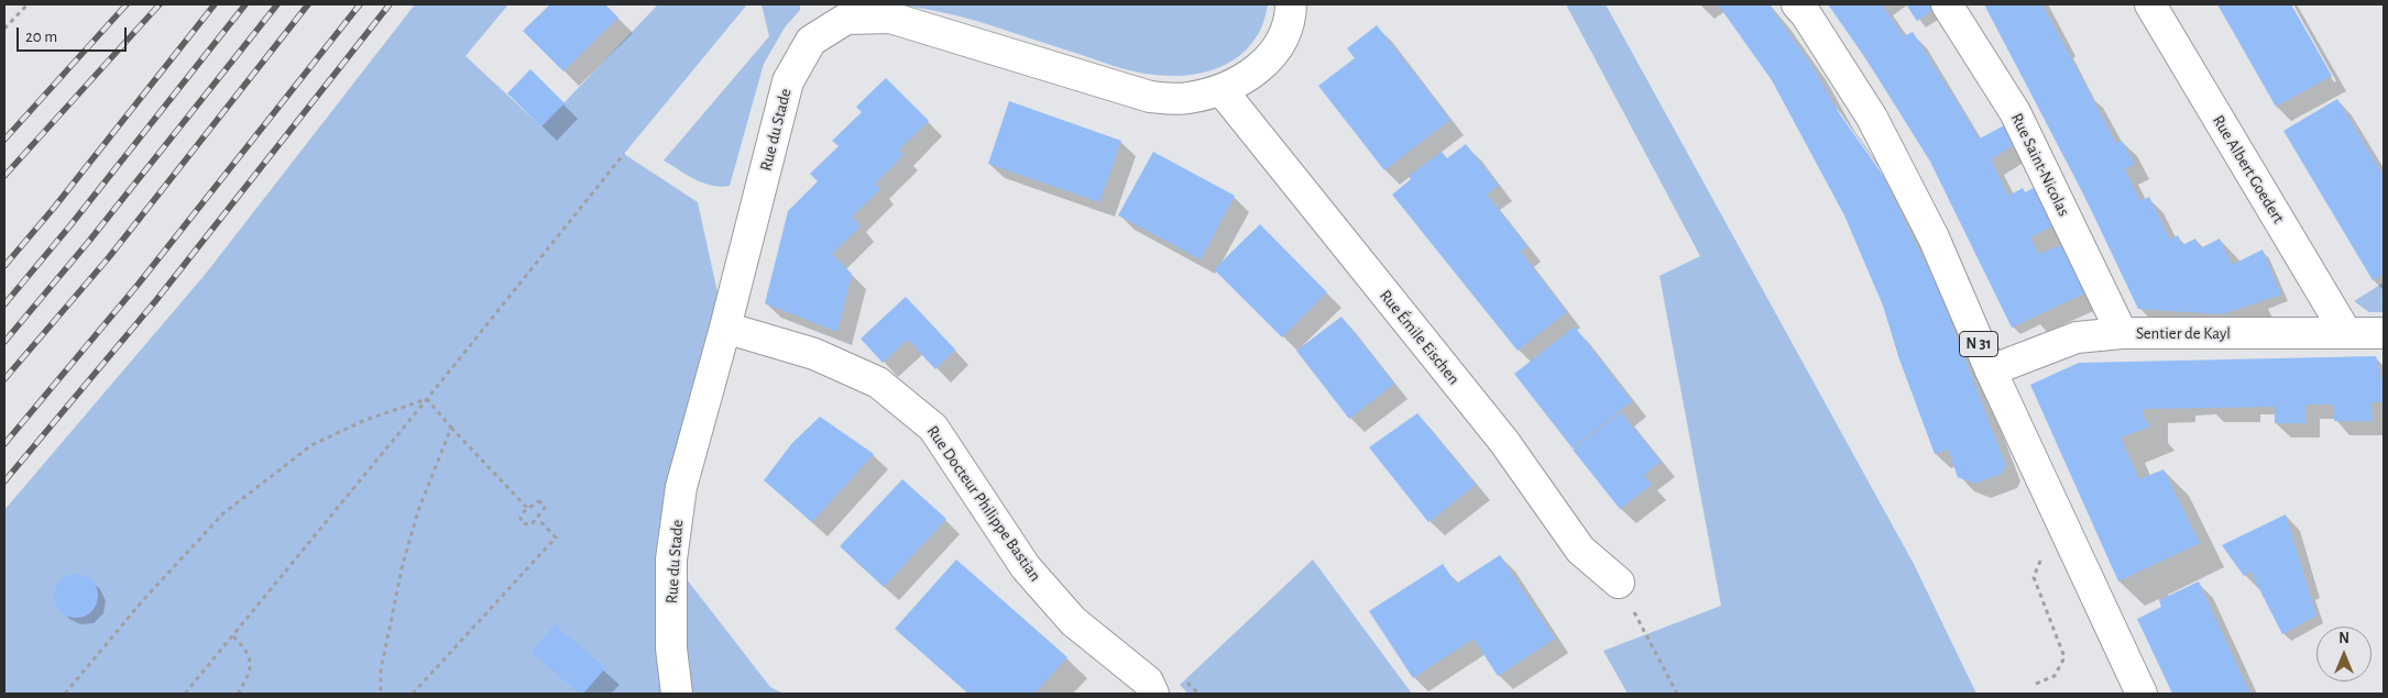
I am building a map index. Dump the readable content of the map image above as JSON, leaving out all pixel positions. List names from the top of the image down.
{
  "streets": {
    "street": [
      "Rue du Stade",
      "Rue Saint-Nicolas",
      "Rue Albert Goedert",
      "Sentier de Kayl",
      "Rue Émile Eischen",
      "N 31",
      "Rue Docteur Philippe Bastian"
    ]
  },
  "crossings": [
    ["Rue du Stade", "Rue Émile Eischen"],
    ["Rue du Stade", "Rue Docteur Philippe Bastian"],
    ["Rue Saint-Nicolas", "Sentier de Kayl"],
    ["Rue Albert Goedert", "Sentier de Kayl"],
    ["Sentier de Kayl", "N 31"]
  ],
  "scale_bar": "20 m",
  "north": "top"
}
